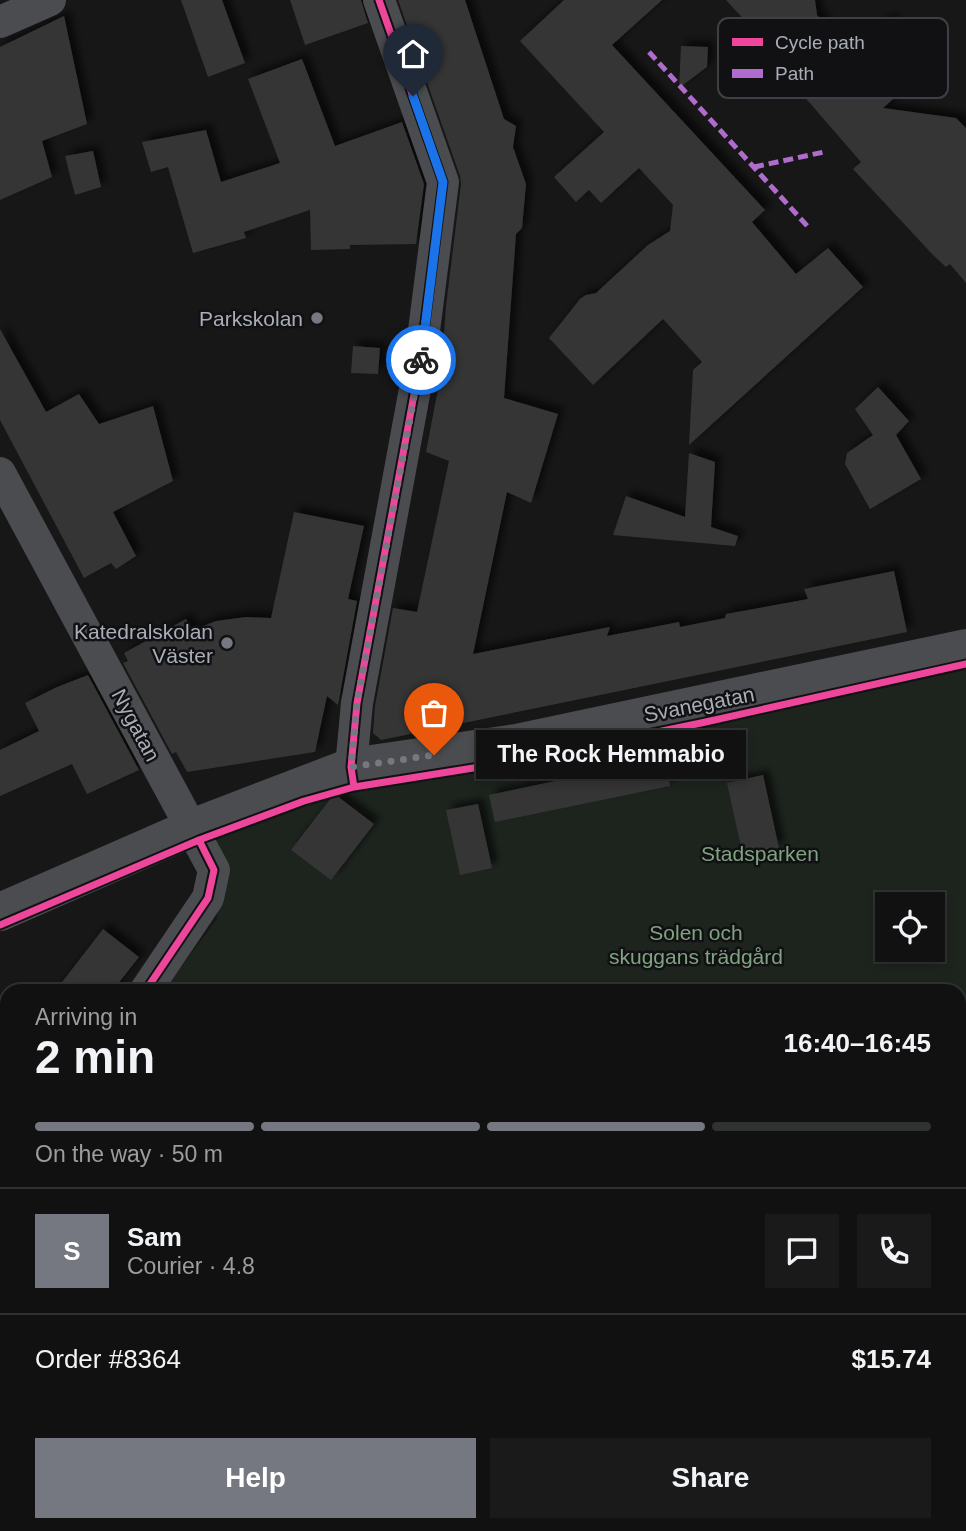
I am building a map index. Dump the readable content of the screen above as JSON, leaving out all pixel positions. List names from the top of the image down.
{
  "streets": {
    "street": ["Svanegatan", "Nygatan"]
  },
  "crossings": [
    ["Svanegatan", "Nygatan"]
  ],
  "parks": ["Stadsparken", "Solen och skuggans trädgård"],
  "places": ["Parkskolan", "Katedralskolan Väster", "The Rock Hemmabio"],
  "legend": ["Cycle path", "Path"],
  "page": {
    "bubble": "The Rock Hemmabio",
    "heading": ["2 min", "Arriving in", "16:40–16:45"],
    "panel": [
      "Sam",
      "Courier · 4.8",
      "Order #8364",
      "$15.74"
    ],
    "bar": "On the way · 50 m",
    "round": "S",
    "buttons": ["Help", "Share"]
  }
}
